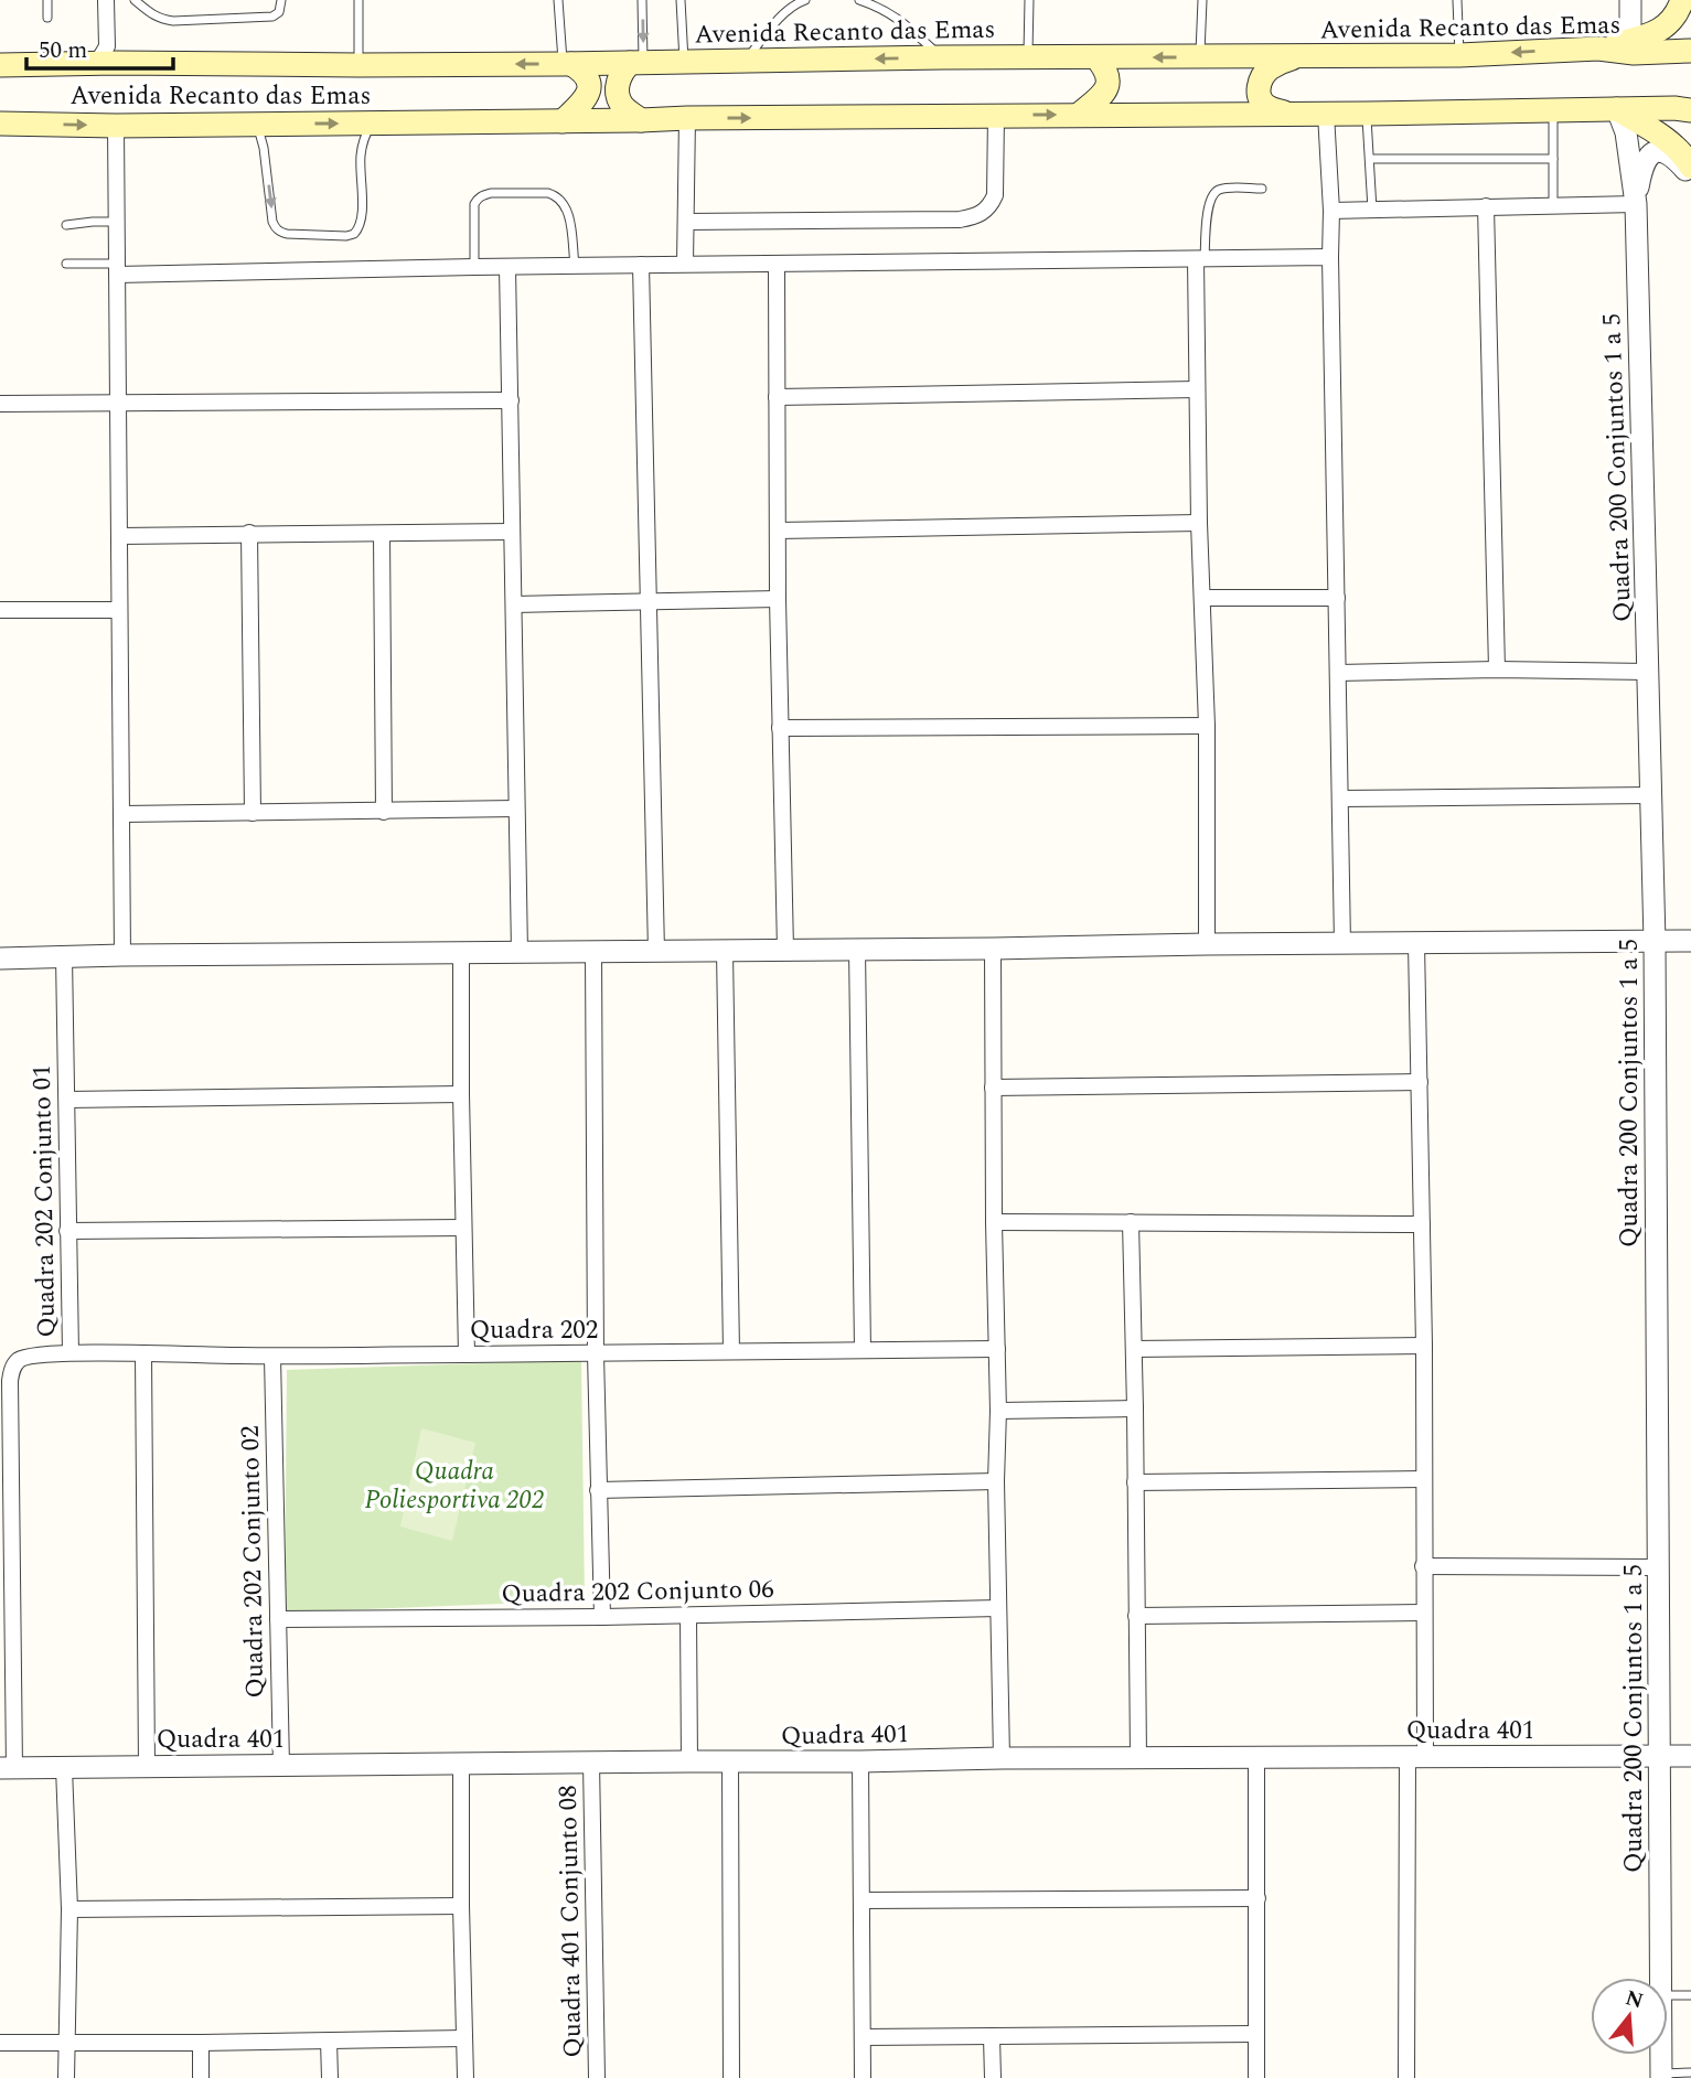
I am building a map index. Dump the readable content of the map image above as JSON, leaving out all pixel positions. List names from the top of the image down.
{
  "streets": {
    "main road": ["Avenida Recanto das Emas"],
    "street": [
      "Quadra 200 Conjuntos 1 a 5",
      "Quadra 202 Conjunto 01",
      "Quadra 202",
      "Quadra 202 Conjunto 02",
      "Quadra 202 Conjunto 06",
      "Quadra 401",
      "Quadra 401 Conjunto 08"
    ]
  },
  "crossings": [
    ["Avenida Recanto das Emas", "Quadra 200 Conjuntos 1 a 5"],
    ["Quadra 200 Conjuntos 1 a 5", "Quadra 401"],
    ["Quadra 202 Conjunto 01", "Quadra 202"],
    ["Quadra 202 Conjunto 01", "Quadra 401"],
    ["Quadra 202", "Quadra 202 Conjunto 02"],
    ["Quadra 202 Conjunto 02", "Quadra 202 Conjunto 06"],
    ["Quadra 202 Conjunto 02", "Quadra 401"],
    ["Quadra 401", "Quadra 401 Conjunto 08"]
  ],
  "parks": ["Quadra Poliesportiva 202"],
  "scale_bar": "50 m",
  "north": "top"
}
